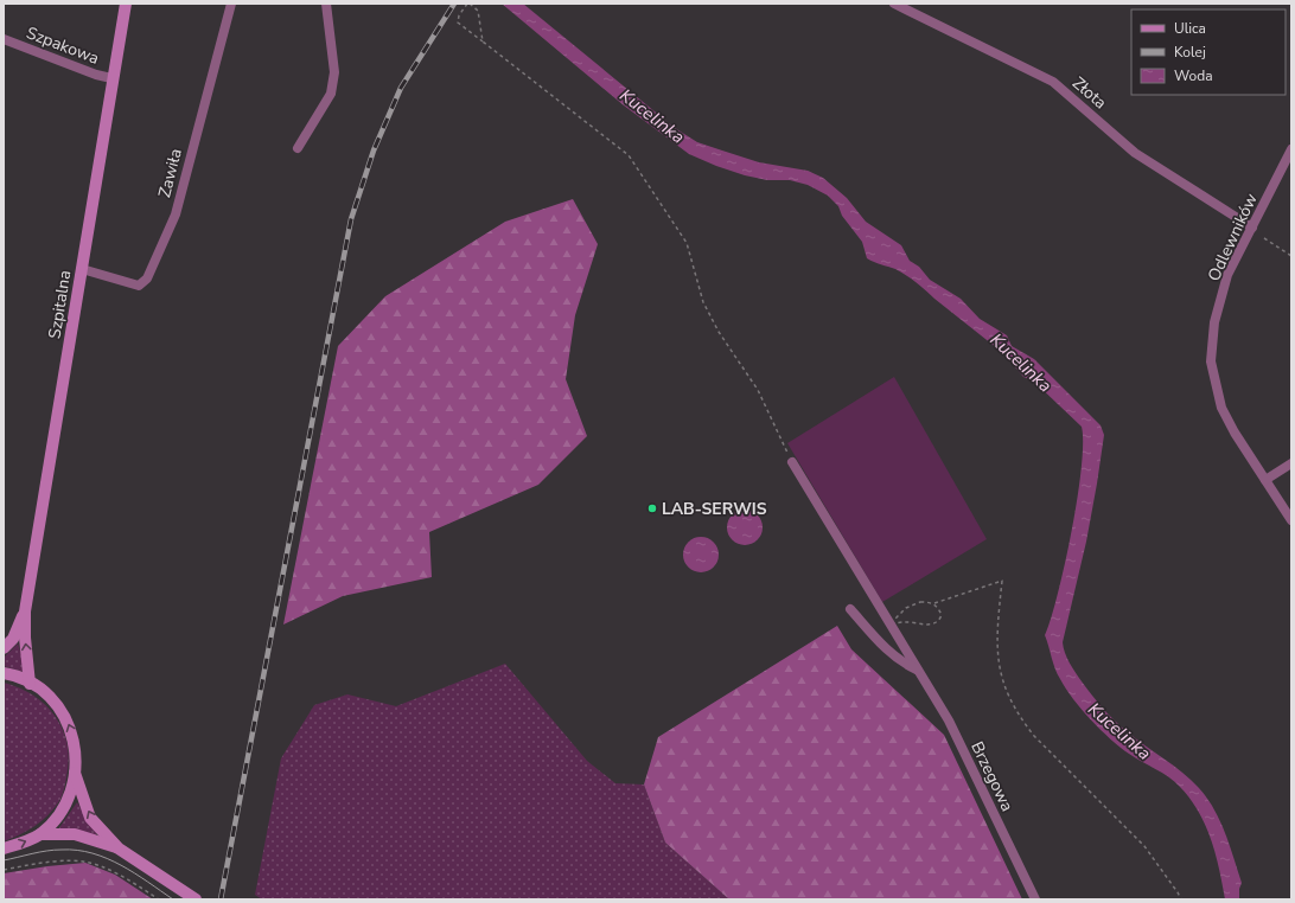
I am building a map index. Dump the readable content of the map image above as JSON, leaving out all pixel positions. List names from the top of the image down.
{
  "streets": {
    "street": [
      "Szpakowa",
      "Złota",
      "Zawiła",
      "Odlewników",
      "Szpitalna",
      "Brzegowa"
    ]
  },
  "crossings": [
    ["Szpakowa", "Szpitalna"],
    ["Złota", "Odlewników"],
    ["Zawiła", "Szpitalna"]
  ],
  "water": ["Kucelinka"],
  "places": ["LAB-SERWIS"],
  "legend": ["Ulica", "Kolej", "Woda"]
}
